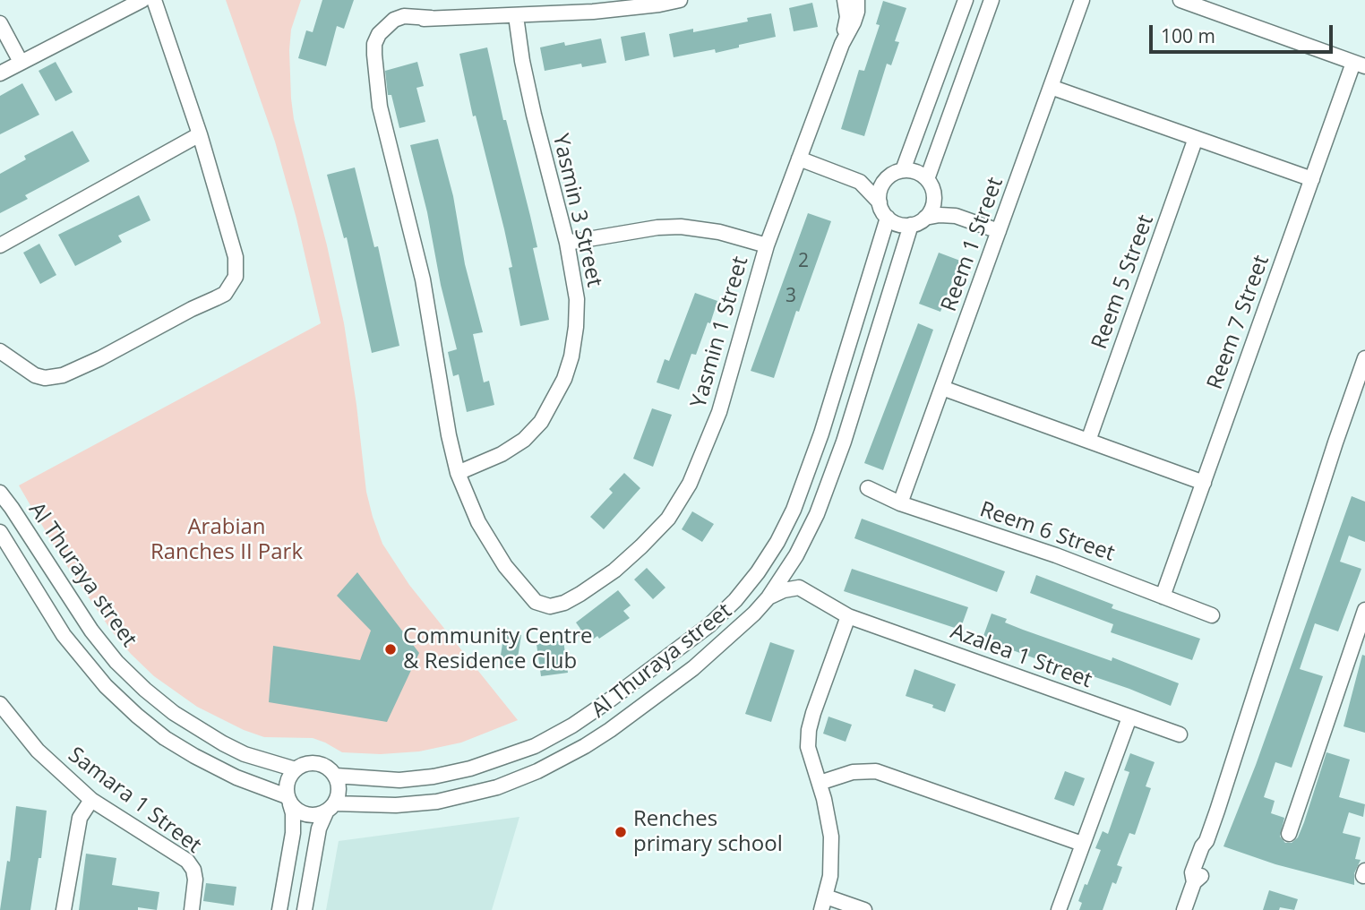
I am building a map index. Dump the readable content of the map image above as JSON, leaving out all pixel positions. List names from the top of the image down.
{
  "streets": {
    "street": [
      "Yasmin 3 Street",
      "Reem 1 Street",
      "Reem 5 Street",
      "Reem 7 Street",
      "Yasmin 1 Street",
      "Reem 6 Street",
      "Al Thuraya street",
      "Azalea 1 Street",
      "Samara 1 Street"
    ]
  },
  "crossings": [
    ["Yasmin 3 Street", "Yasmin 1 Street"],
    ["Reem 1 Street", "Reem 6 Street"],
    ["Reem 7 Street", "Reem 6 Street"]
  ],
  "parks": ["Arabian Ranches II Park"],
  "places": ["Community Centre & Residence Club", "Renches primary school"],
  "house_numbers": ["2", "3"],
  "scale_bar": "100 m"
}
